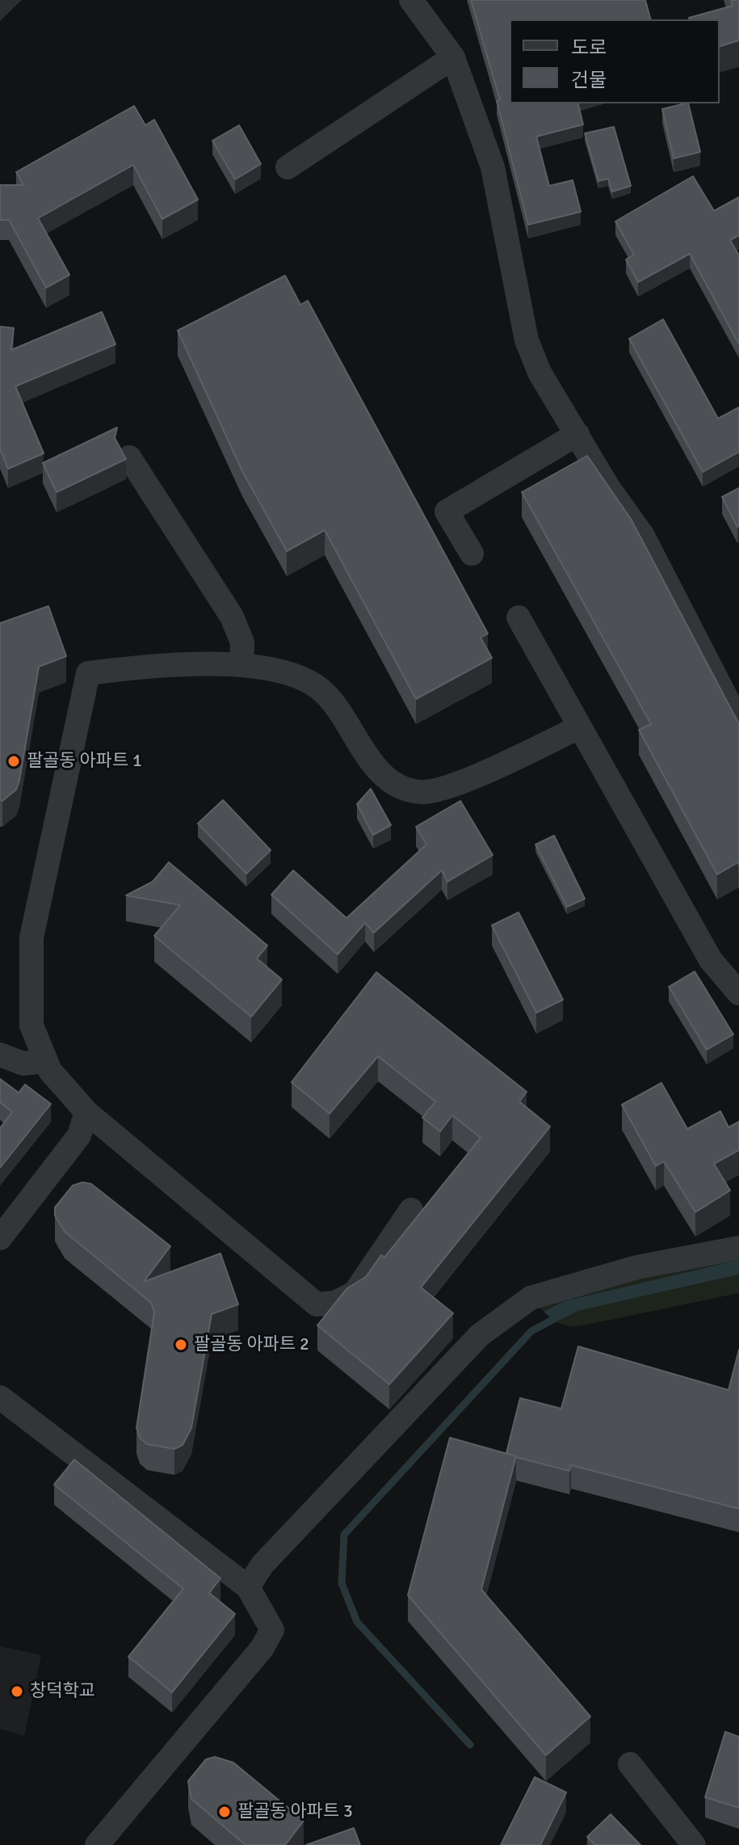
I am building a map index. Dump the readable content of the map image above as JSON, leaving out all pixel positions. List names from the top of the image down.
{
  "places": [
    "팔골동 아파트 1",
    "팔골동 아파트 2",
    "창덕학교",
    "팔골동 아파트 3"
  ],
  "legend": ["도로", "건물"]
}
